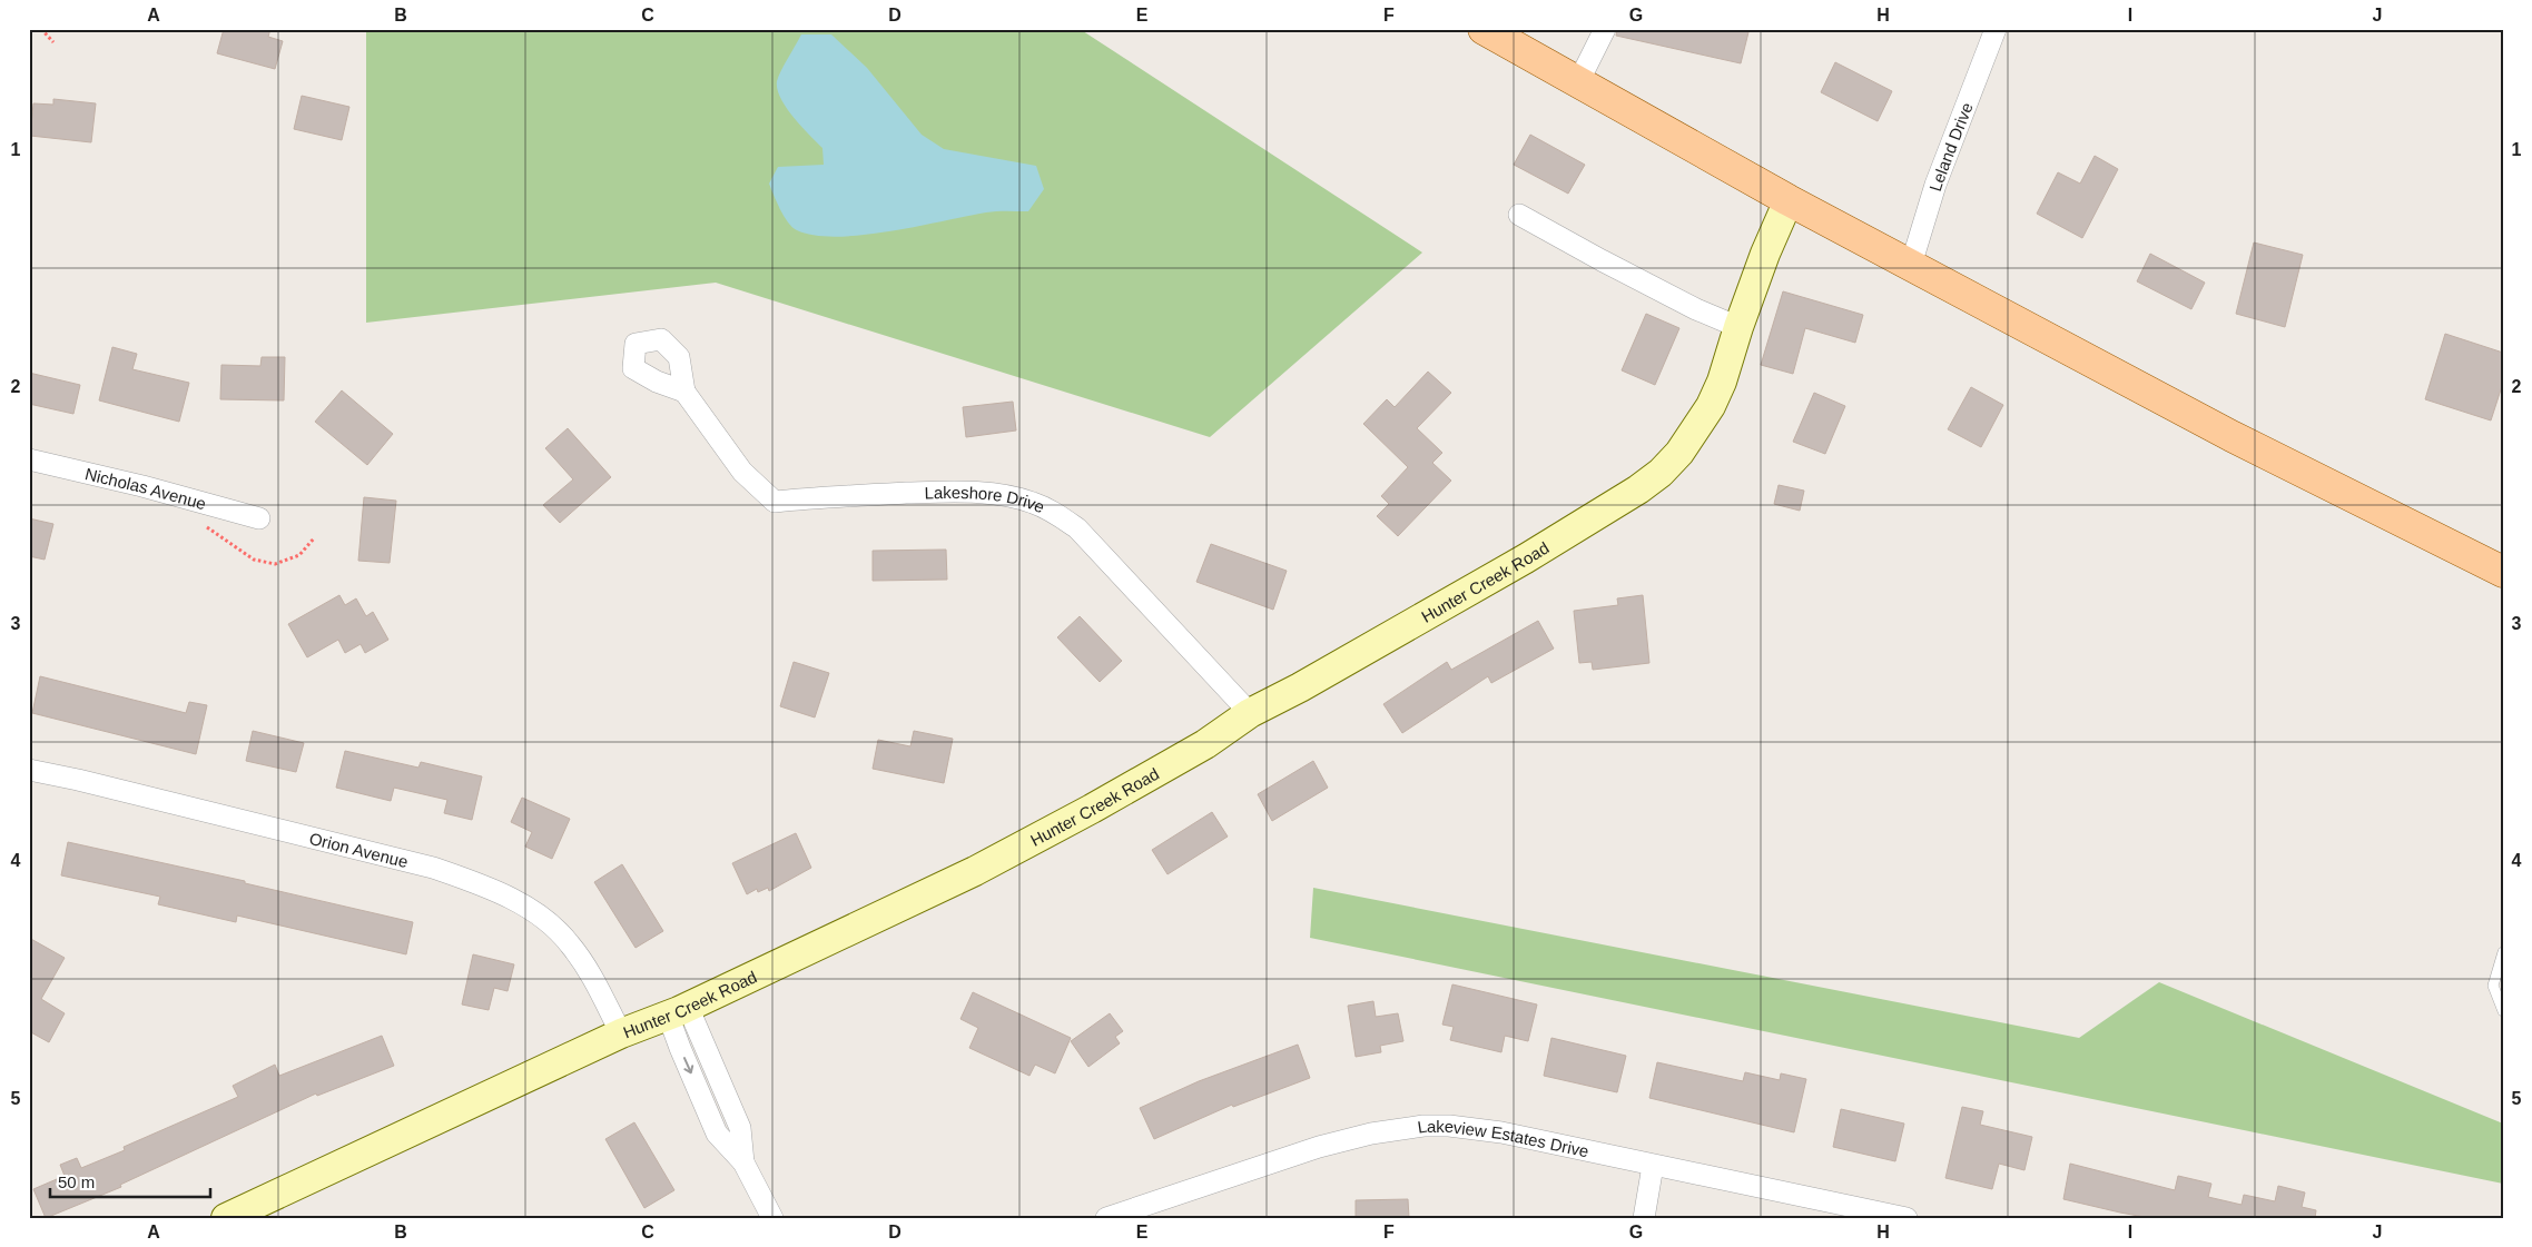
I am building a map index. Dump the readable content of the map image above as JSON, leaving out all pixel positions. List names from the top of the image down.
{
  "streets": {
    "main road": ["Hunter Creek Road"],
    "street": [
      "Leland Drive",
      "Nicholas Avenue",
      "Lakeshore Drive",
      "Orion Avenue",
      "Lakeview Estates Drive"
    ]
  },
  "crossings": [
    ["Lakeshore Drive", "Hunter Creek Road"],
    ["Hunter Creek Road", "Orion Avenue"]
  ],
  "scale_bar": "50 m",
  "grid": {
    "columns": [
      "A",
      "B",
      "C",
      "D",
      "E",
      "F",
      "G",
      "H",
      "I",
      "J"
    ],
    "rows": [
      "1",
      "2",
      "3",
      "4",
      "5"
    ]
  }
}
